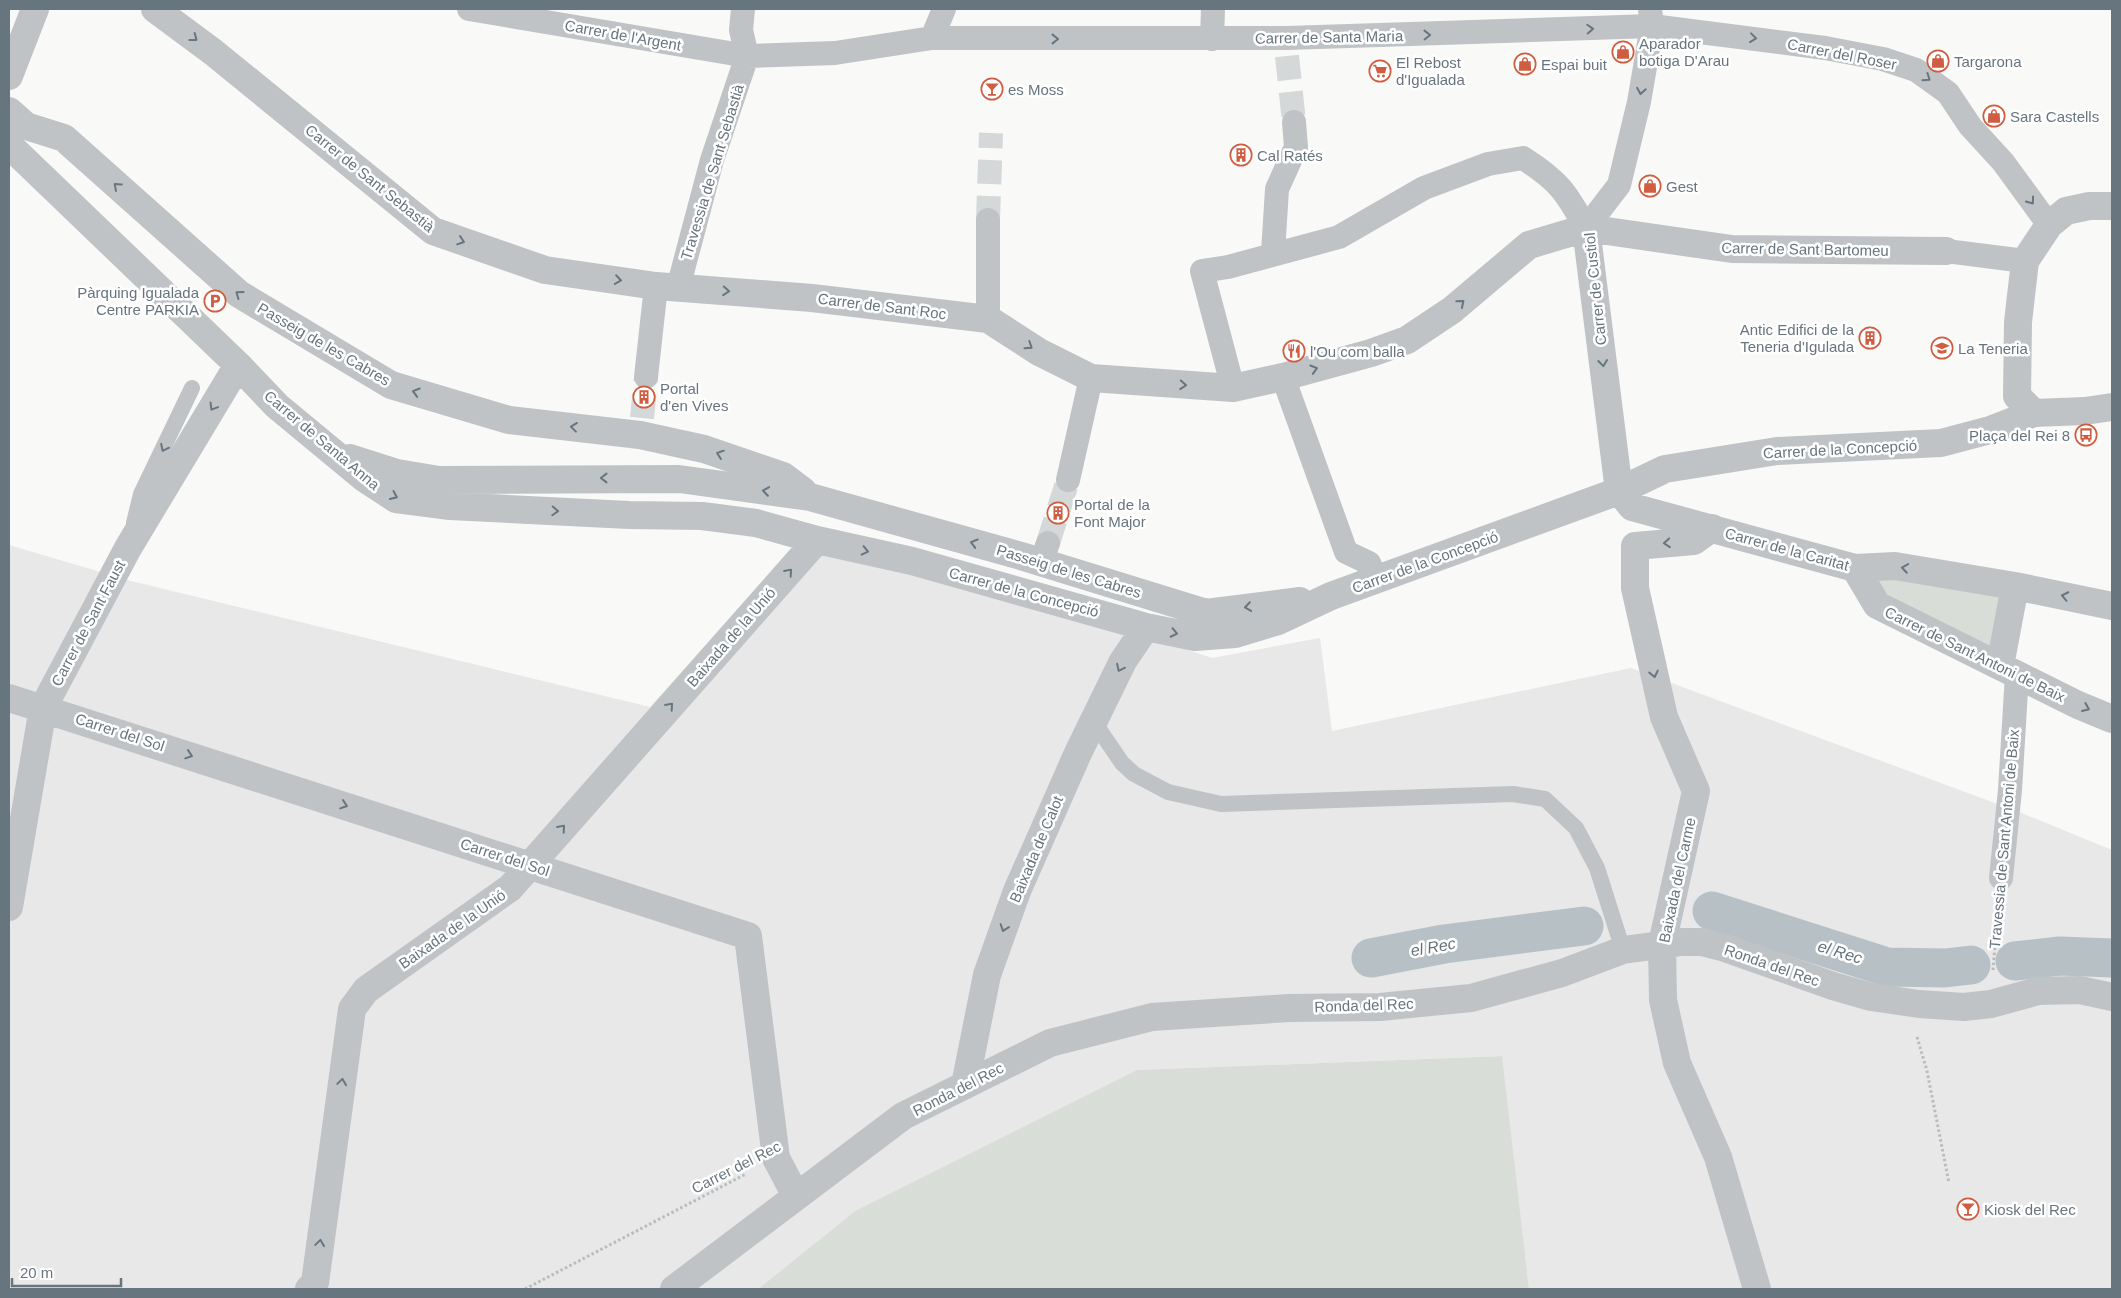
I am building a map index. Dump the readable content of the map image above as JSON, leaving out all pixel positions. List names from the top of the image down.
{
  "streets": {
    "street": [
      "Carrer de l'Argent",
      "Carrer de Santa Maria",
      "Carrer del Roser",
      "Travessia de Sant Sebastià",
      "Carrer de Sant Sebastià",
      "Carrer de Sant Bartomeu",
      "Carrer de Custiol",
      "Carrer de Sant Roc",
      "Passeig de les Cabres",
      "Carrer de Santa Anna",
      "Carrer de la Concepció",
      "Carrer de la Caritat",
      "Carrer de Sant Faust",
      "Baixada de la Unió",
      "Carrer de Sant Antoni de Baix",
      "Carrer del Sol",
      "Travessia de Sant Antoni de Baix",
      "Baixada de Calot",
      "Baixada del Carme",
      "Ronda del Rec"
    ],
    "path": ["Carrer del Rec"]
  },
  "crossings": [
    ["Carrer de l'Argent", "Carrer de Santa Maria"],
    ["Carrer de l'Argent", "Travessia de Sant Sebastià"],
    ["Carrer de Santa Maria", "Carrer del Roser"],
    ["Carrer de Santa Maria", "Carrer de Custiol"],
    ["Carrer del Roser", "Carrer de Custiol"],
    ["Travessia de Sant Sebastià", "Carrer de Sant Sebastià"],
    ["Travessia de Sant Sebastià", "Carrer de Sant Roc"],
    ["Carrer de Sant Sebastià", "Carrer de Sant Roc"],
    ["Carrer de Sant Bartomeu", "Carrer de Custiol"],
    ["Carrer de Custiol", "Carrer de la Concepció"],
    ["Carrer de Custiol", "Carrer de la Caritat"],
    ["Passeig de les Cabres", "Carrer de Santa Anna"],
    ["Passeig de les Cabres", "Carrer de la Concepció"],
    ["Carrer de Santa Anna", "Carrer de la Concepció"],
    ["Carrer de Santa Anna", "Carrer de Sant Faust"],
    ["Carrer de Santa Anna", "Baixada de la Unió"],
    ["Carrer de la Concepció", "Carrer de la Caritat"],
    ["Carrer de la Concepció", "Baixada de la Unió"],
    ["Carrer de la Concepció", "Baixada de Calot"],
    ["Carrer de la Caritat", "Carrer de Sant Antoni de Baix"],
    ["Carrer de la Caritat", "Travessia de Sant Antoni de Baix"],
    ["Carrer de la Caritat", "Baixada del Carme"],
    ["Carrer de Sant Faust", "Carrer del Sol"],
    ["Baixada de la Unió", "Carrer del Sol"],
    ["Carrer de Sant Antoni de Baix", "Travessia de Sant Antoni de Baix"],
    ["Carrer del Sol", "Ronda del Rec"],
    ["Carrer del Sol", "Carrer del Rec"],
    ["Travessia de Sant Antoni de Baix", "Ronda del Rec"],
    ["Baixada de Calot", "Ronda del Rec"],
    ["Baixada del Carme", "Ronda del Rec"]
  ],
  "one_way": [
    "Carrer de Santa Maria",
    "Carrer del Roser",
    "Carrer de Sant Sebastià",
    "Carrer de Custiol",
    "Carrer de Sant Roc",
    "Passeig de les Cabres",
    "Carrer de Santa Anna",
    "Carrer de la Concepció",
    "Carrer de la Caritat",
    "Carrer de Sant Faust",
    "Baixada de la Unió",
    "Carrer de Sant Antoni de Baix",
    "Carrer del Sol",
    "Baixada de Calot",
    "Baixada del Carme"
  ],
  "water": ["el Rec"],
  "places": {
    "shop": [
      "Aparador botiga D'Arau",
      "Targarona",
      "Espai buit",
      "Sara Castells",
      "Gest"
    ],
    "supermarket": ["El Rebost d'Igualada"],
    "bar": ["es Moss", "Kiosk del Rec"],
    "building": [
      "Cal Ratés",
      "Antic Edifici de la Teneria d'Igulada",
      "Portal d'en Vives",
      "Portal de la Font Major"
    ],
    "parking": ["Pàrquing Igualada Centre PARKIA"],
    "school or university": ["La Teneria"],
    "restaurant": ["l'Ou com balla"],
    "bus stop": ["Plaça del Rei 8"]
  },
  "scale_bar": "20 m"
}
